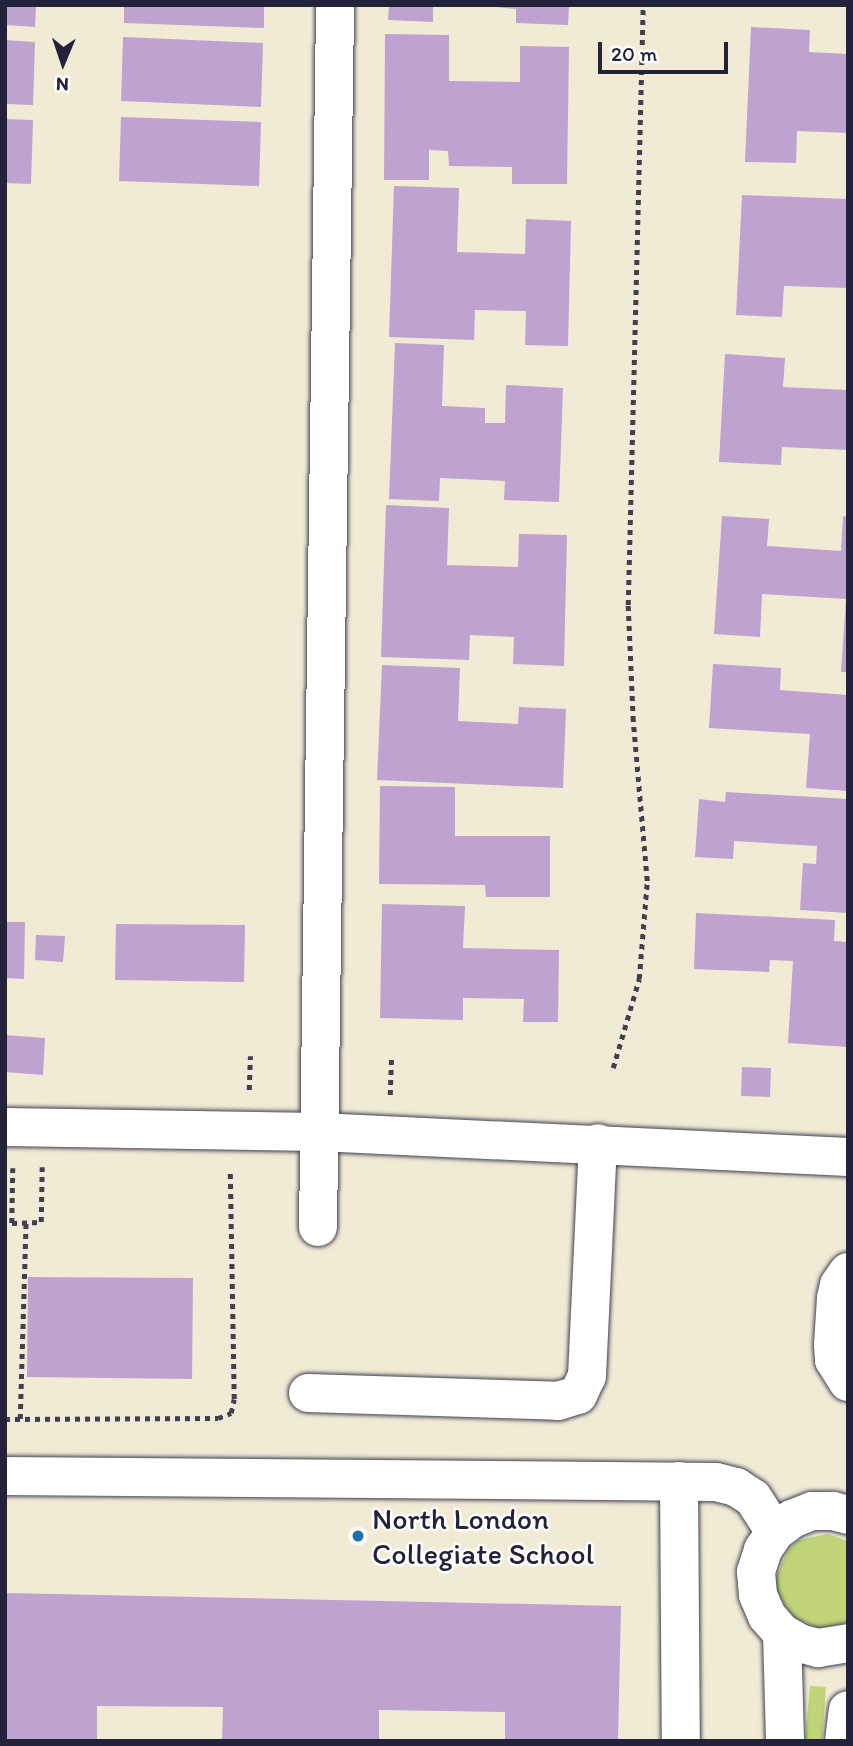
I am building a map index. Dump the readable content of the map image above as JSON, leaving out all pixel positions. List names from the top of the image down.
{
  "places": ["North London Collegiate School"],
  "scale_bar": "20 m",
  "north": "bottom"
}
